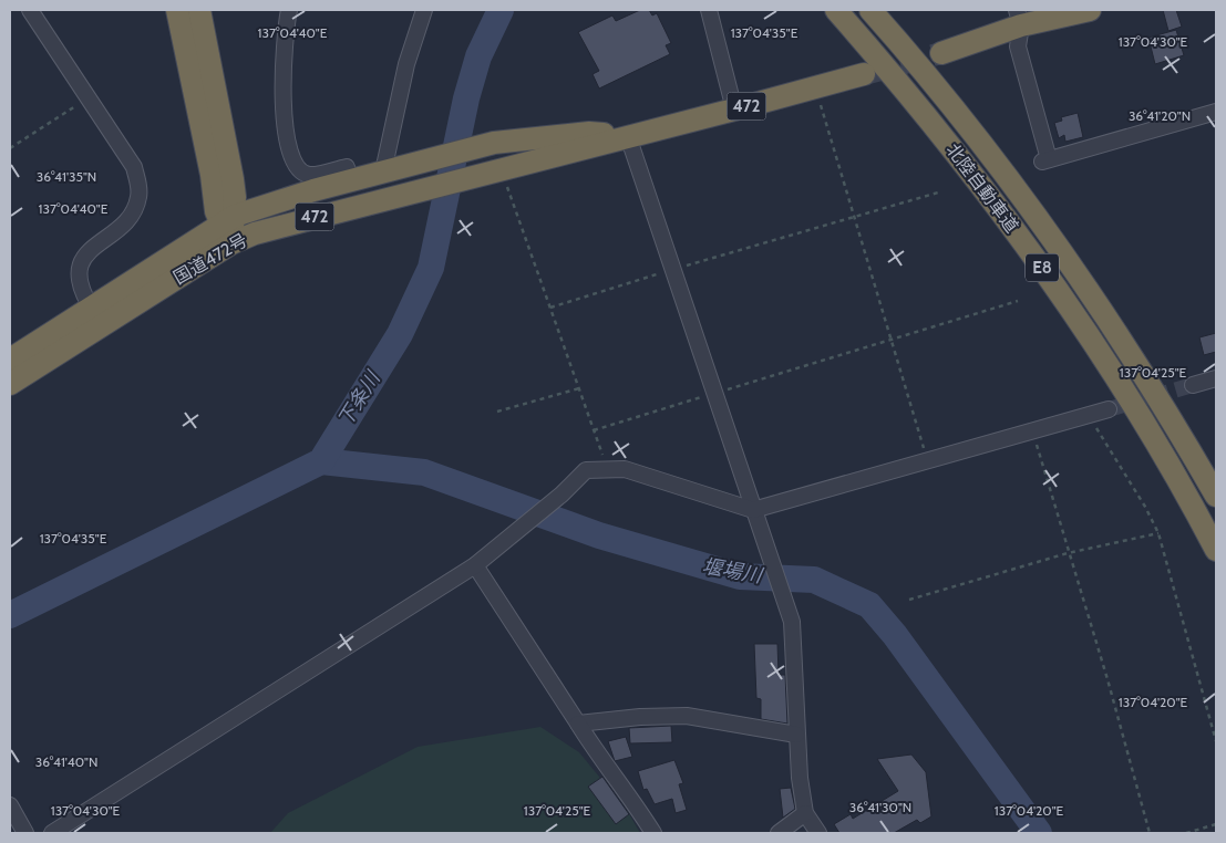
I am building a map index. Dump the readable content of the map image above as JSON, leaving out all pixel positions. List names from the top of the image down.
{
  "streets": {
    "highway": [
      "472",
      "北陸自動車道",
      "国道472号",
      "E8"
    ]
  },
  "water": ["下条川", "堰場川"],
  "coordinates": [
    "137°04'40\"E",
    "137°04'35\"E",
    "137°04'30\"E",
    "36°41'20\"N",
    "36°41'35\"N",
    "137°04'25\"E",
    "137°04'20\"E",
    "36°41'40\"N",
    "36°41'30\"N"
  ]
}
